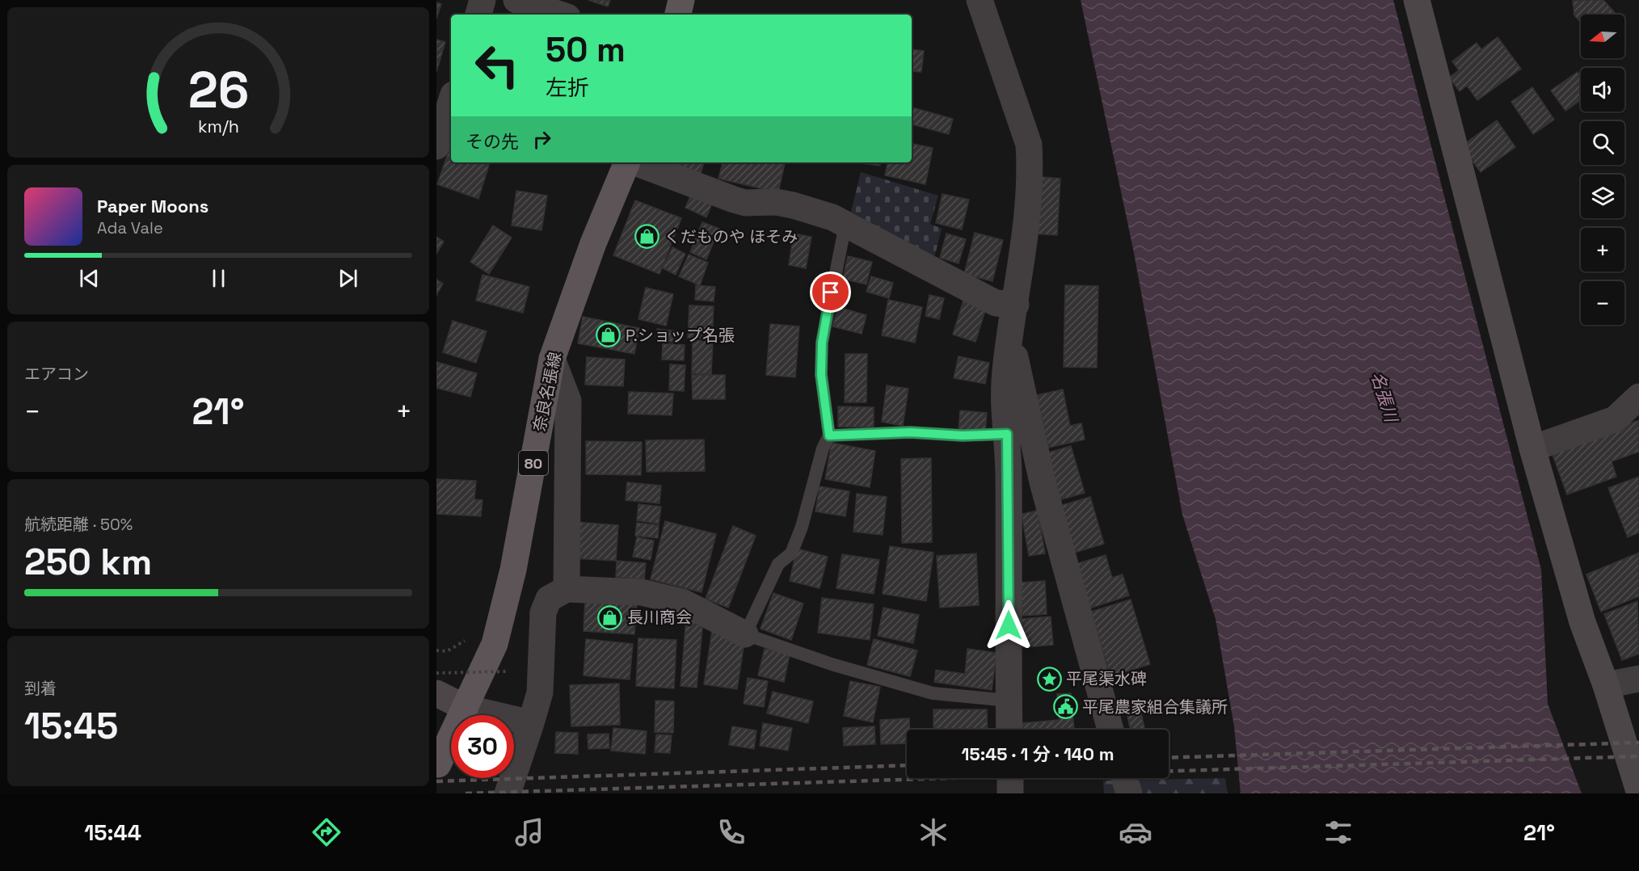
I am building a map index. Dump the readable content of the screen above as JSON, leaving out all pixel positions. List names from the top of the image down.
{
  "streets": {
    "main road": ["奈良名張線", "80"]
  },
  "water": ["名張川"],
  "places": {
    "shop": ["くだものや ほそみ", "P.ショップ名張", "長川商会"],
    "place": ["平尾渠水碑"],
    "public building": ["平尾農家組合集議所"]
  },
  "north": "left",
  "page": {
    "map_buttons": ["+", "−"],
    "turn": ["50 m", "左折"],
    "then": "その先",
    "song": ["Paper Moons", "Ada Vale"],
    "tile": [
      "エアコン",
      ["航続距離 · 50%", "250 km"],
      ["到着", "15:45"]
    ],
    "heat": ["−", "21°", "+"],
    "limit": "30",
    "trip": "15:45 · 1 分 · 140 m",
    "tabs": ["15:44", "21°"],
    "gauge": ["26", "km/h"]
  }
}
